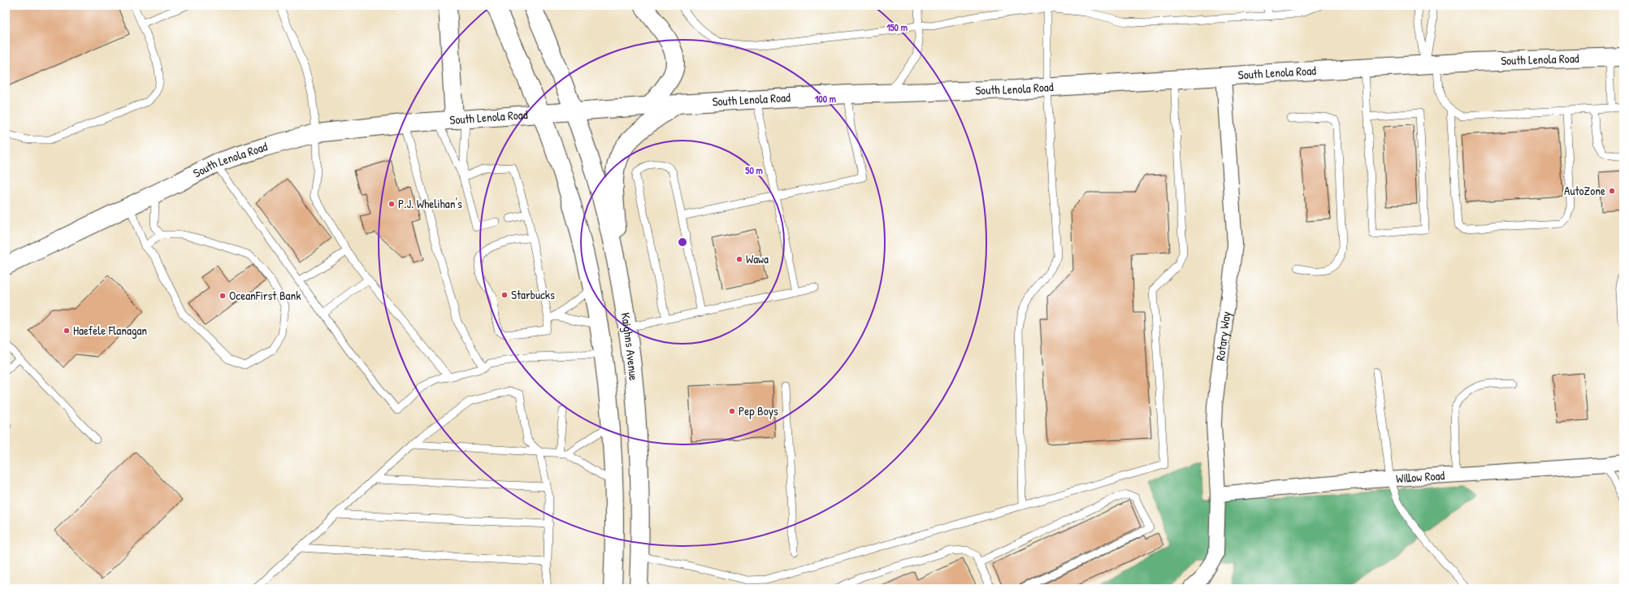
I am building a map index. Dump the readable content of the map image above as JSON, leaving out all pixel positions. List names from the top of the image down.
{
  "streets": {
    "main road": ["South Lenola Road", "Kaighns Avenue"],
    "street": ["Rotary Way", "Willow Road"]
  },
  "crossings": [
    ["South Lenola Road", "Rotary Way"],
    ["South Lenola Road", "Kaighns Avenue"],
    ["Rotary Way", "Willow Road"]
  ],
  "places": [
    "AutoZone",
    "P.J. Whelihan's",
    "Wawa",
    "Starbucks",
    "OceanFirst Bank",
    "Haefele Flanagan",
    "Pep Boys"
  ],
  "rings": ["150 m", "100 m", "50 m"]
}
